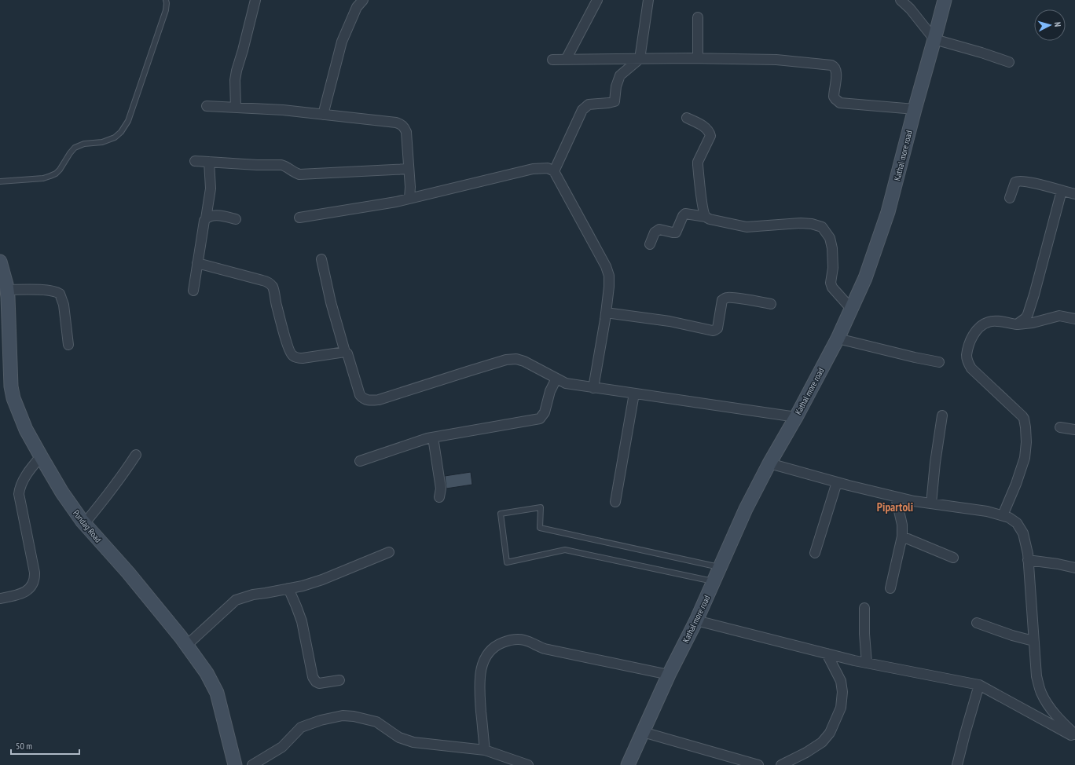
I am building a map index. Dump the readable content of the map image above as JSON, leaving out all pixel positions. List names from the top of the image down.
{
  "streets": {
    "main road": ["Kathal more road", "Pundag Road"]
  },
  "districts": ["Pipartoli"],
  "scale_bar": "50 m",
  "north": "right"
}
